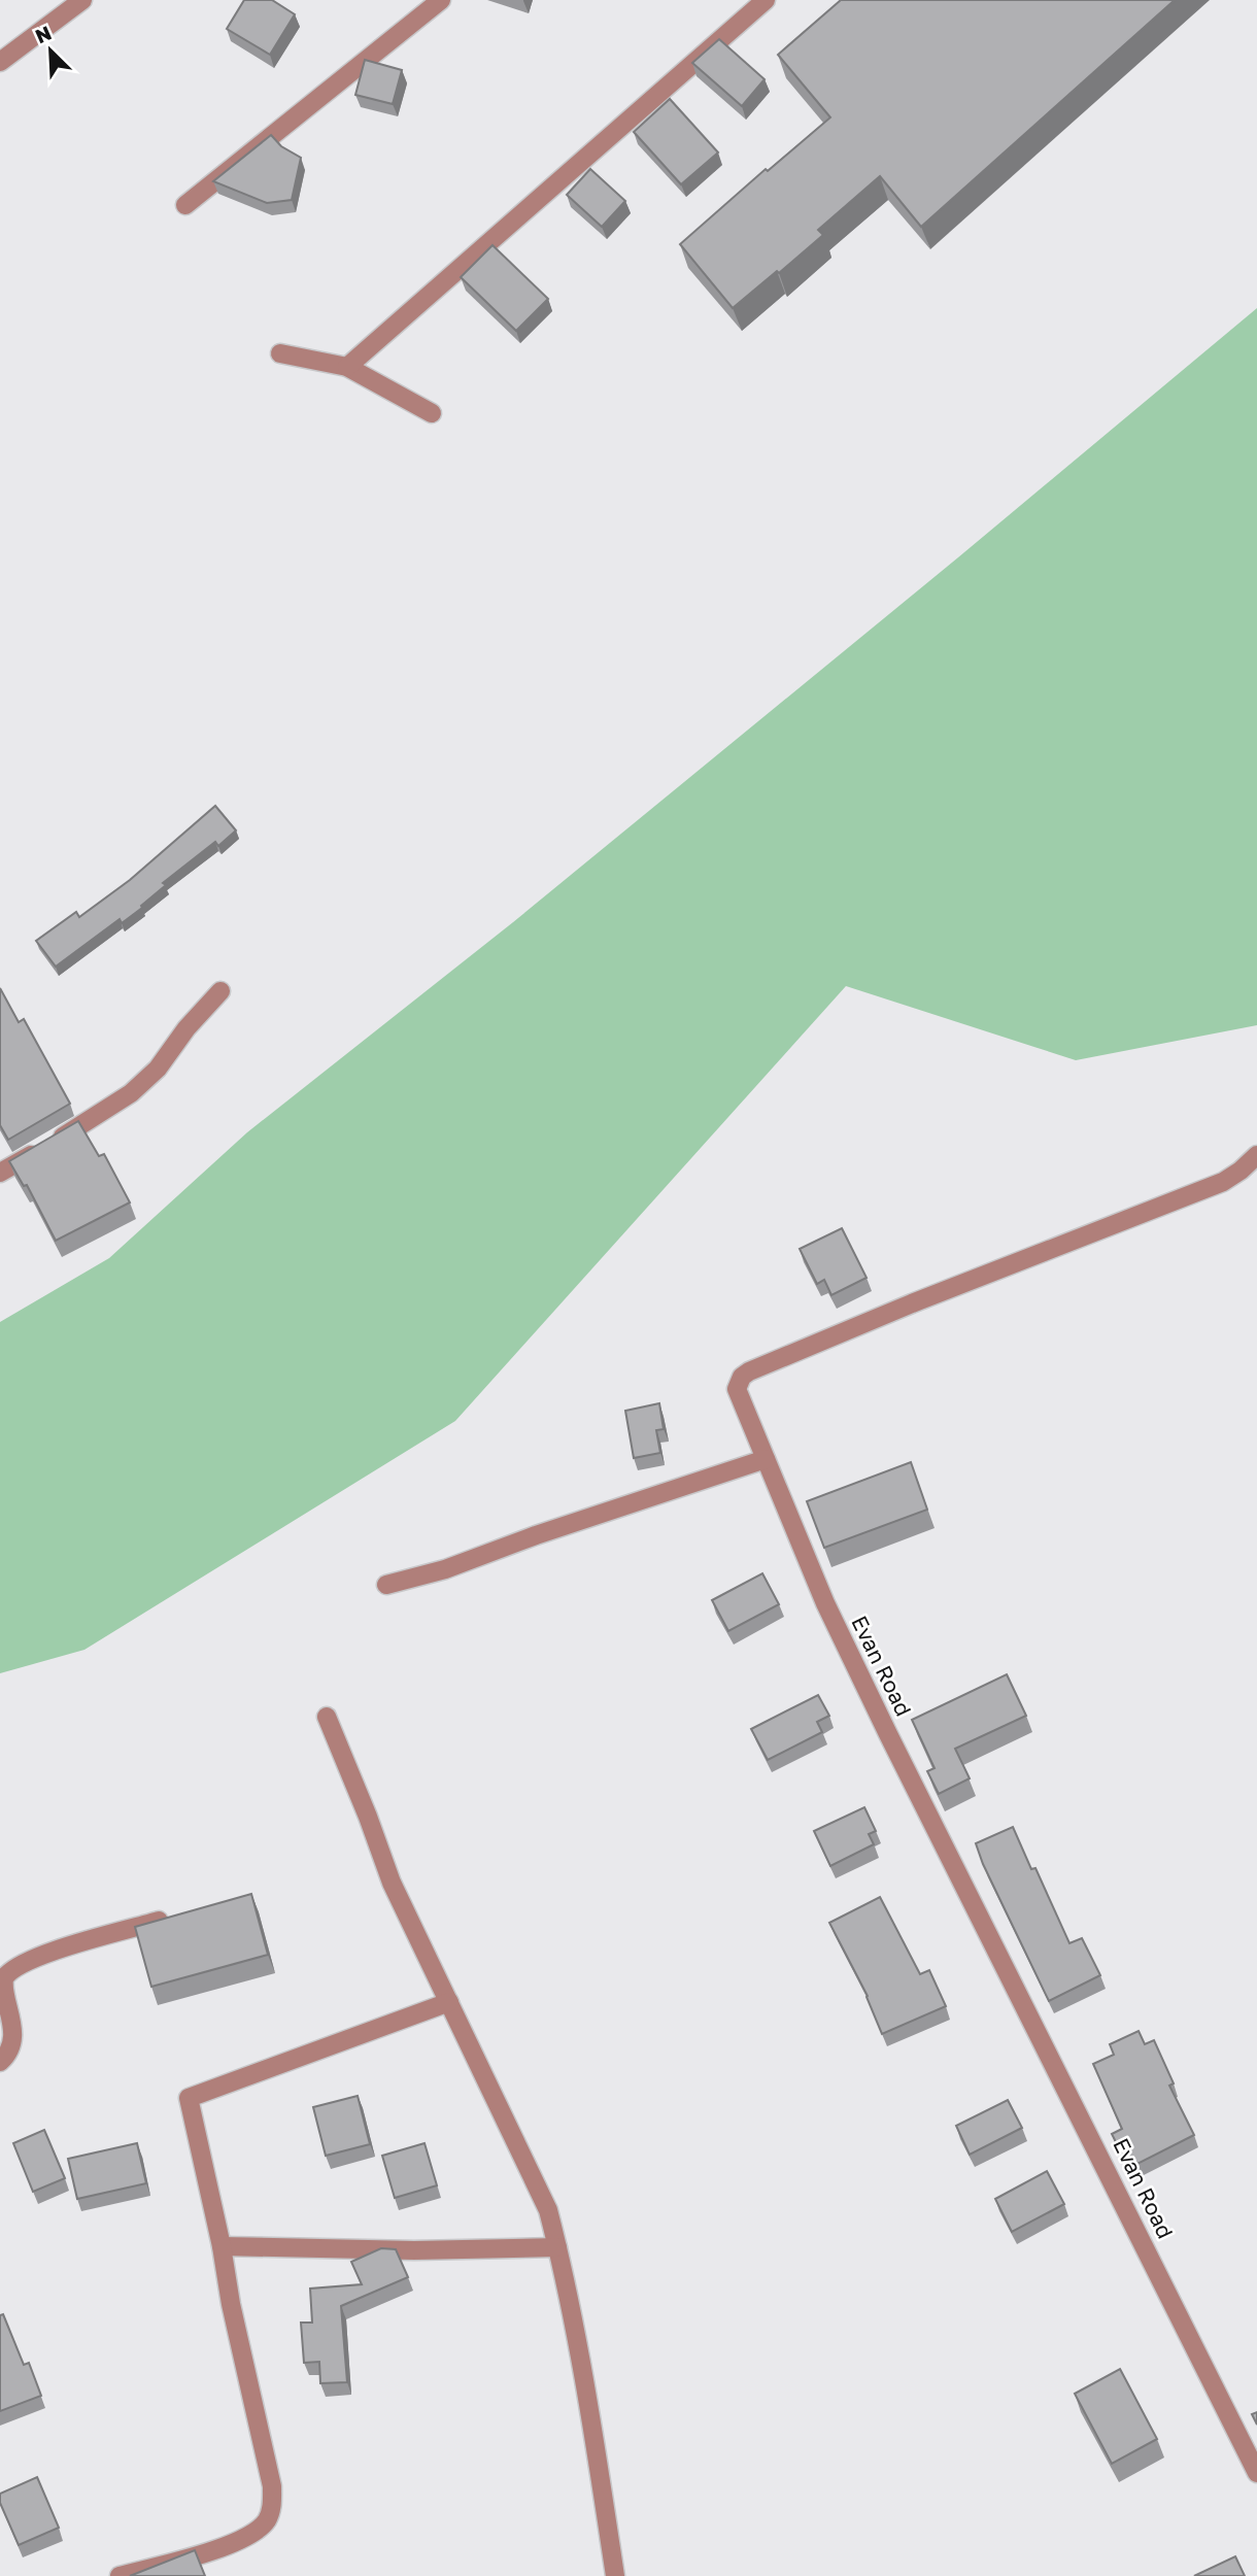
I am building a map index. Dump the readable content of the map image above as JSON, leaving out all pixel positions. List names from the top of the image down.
{
  "streets": {
    "street": ["Evan Road"]
  },
  "north": "top left"
}
